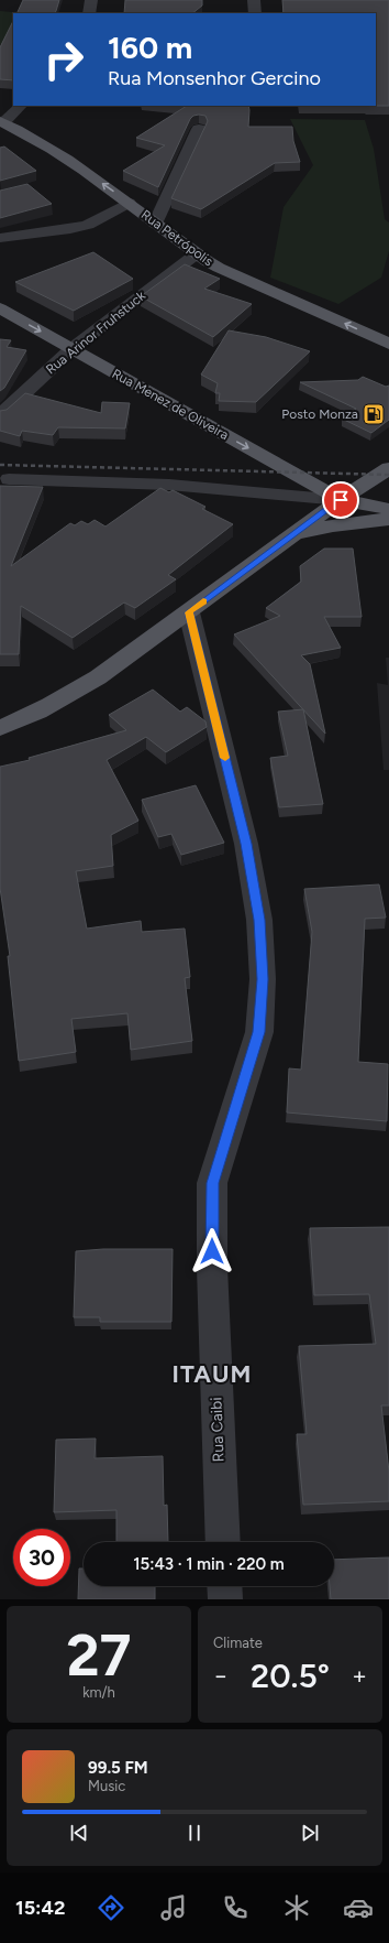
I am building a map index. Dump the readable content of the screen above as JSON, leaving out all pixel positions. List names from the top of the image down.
{
  "streets": {
    "main road": ["Rua Petrópolis", "Rua Menez de Oliveira"],
    "street": ["Rua Arinor Fruhstuck", "Rua Caibi"]
  },
  "crossings": [
    ["Rua Petrópolis", "Rua Arinor Fruhstuck"],
    ["Rua Arinor Fruhstuck", "Rua Menez de Oliveira"]
  ],
  "one_way": ["Rua Petrópolis", "Rua Menez de Oliveira"],
  "districts": ["ITAUM"],
  "places": {
    "fuel station": ["Posto Monza"]
  },
  "page": {
    "turn": ["160 m", "Rua Monsenhor Gercino"],
    "limit": "30",
    "trip": "15:43 · 1 min · 220 m",
    "tile": [
      ["27", "km/h"],
      "Climate"
    ],
    "heat": ["−", "20.5°", "+"],
    "song": ["99.5 FM", "Music"],
    "tabs": "15:42"
  }
}
